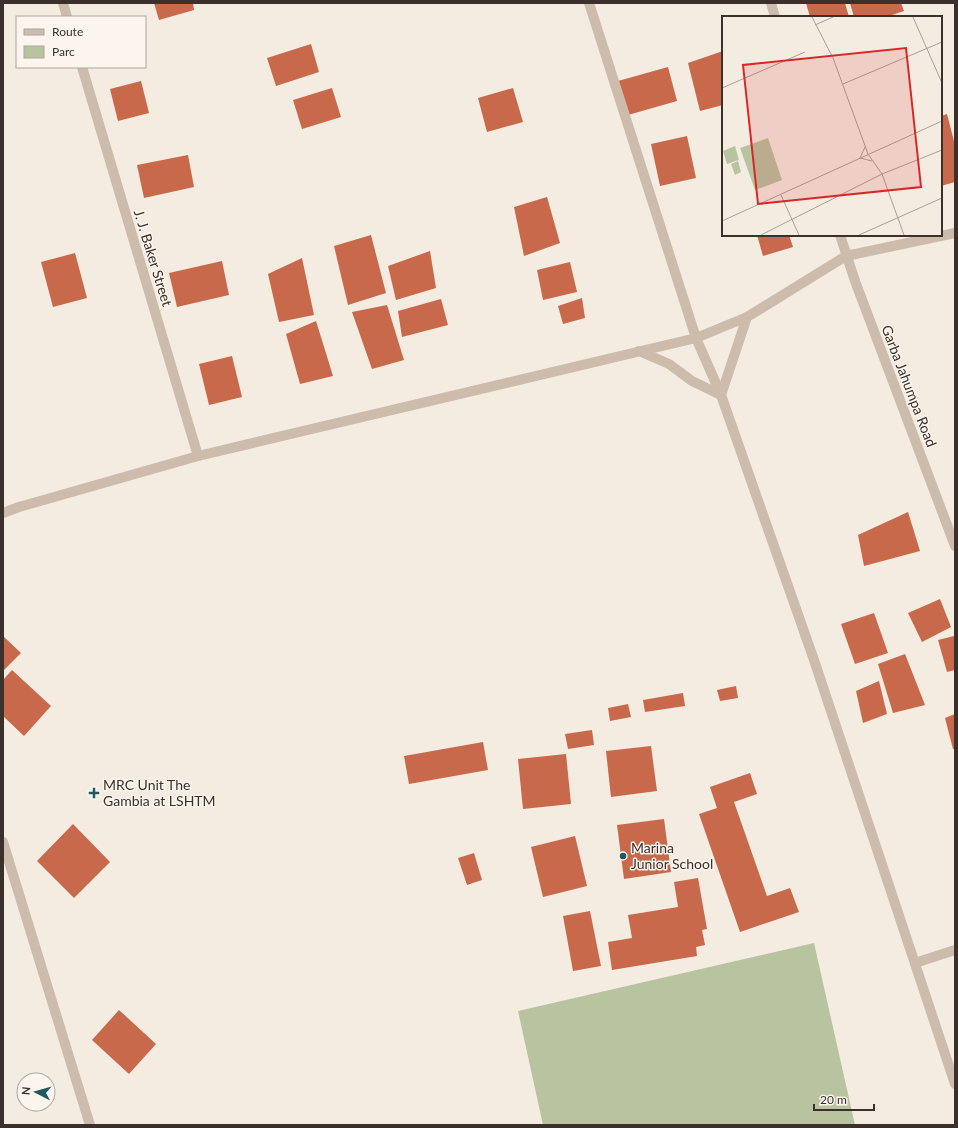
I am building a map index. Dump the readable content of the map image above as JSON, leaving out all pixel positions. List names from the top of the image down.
{
  "streets": {
    "street": ["J. J. Baker Street", "Garba Jahumpa Road"]
  },
  "places": {
    "health": ["MRC Unit The Gambia at LSHTM"],
    "other": ["Marina Junior School"]
  },
  "legend": ["Route", "Parc"],
  "scale_bar": "20 m",
  "north": "left"
}
